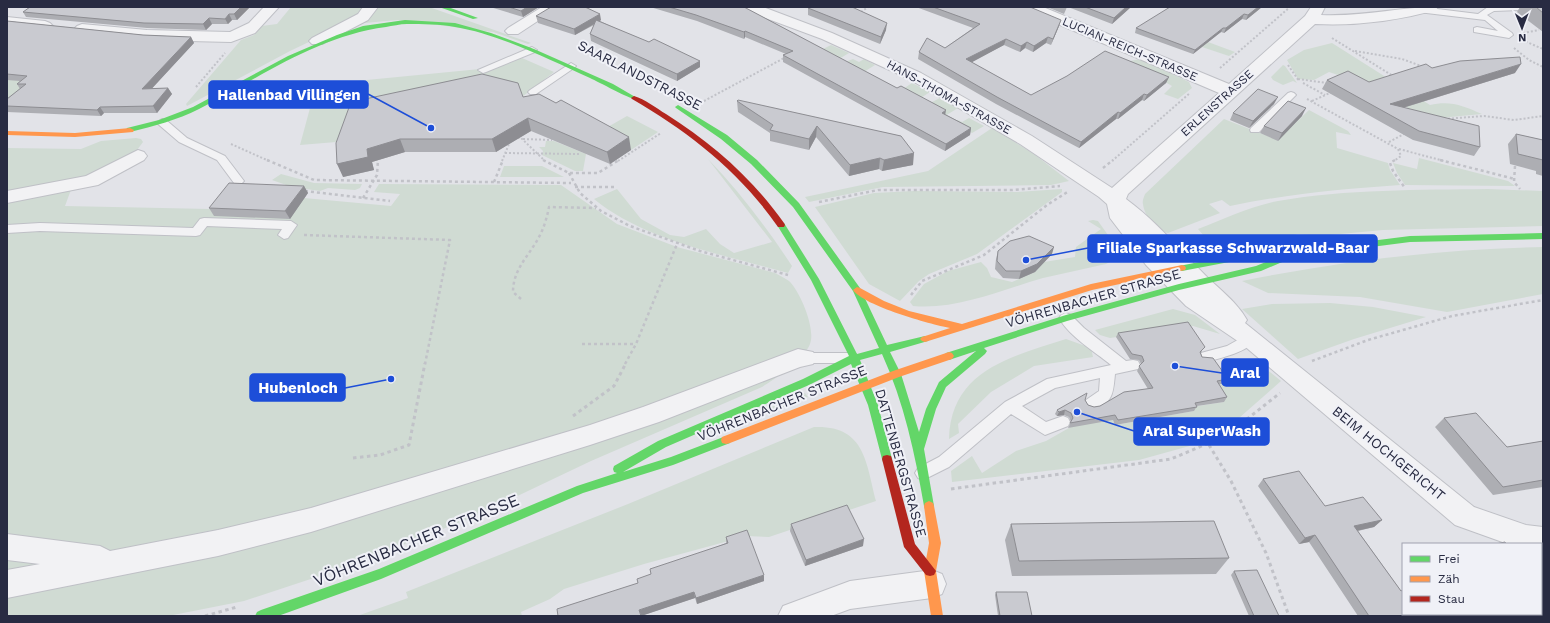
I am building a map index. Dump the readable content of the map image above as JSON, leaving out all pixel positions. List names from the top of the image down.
{
  "streets": {
    "street": [
      "LUCIAN-REICH-STRASSE",
      "SAARLANDSTRASSE",
      "HANS-THOMA-STRASSE",
      "ERLENSTRASSE",
      "VÖHRENBACHER STRASSE",
      "BEIM HOCHGERICHT",
      "DATTENBERGSTRASSE"
    ]
  },
  "crossings": [
    ["LUCIAN-REICH-STRASSE", "ERLENSTRASSE"],
    ["SAARLANDSTRASSE", "VÖHRENBACHER STRASSE"],
    ["SAARLANDSTRASSE", "DATTENBERGSTRASSE"],
    ["HANS-THOMA-STRASSE", "ERLENSTRASSE"],
    ["VÖHRENBACHER STRASSE", "BEIM HOCHGERICHT"],
    ["VÖHRENBACHER STRASSE", "DATTENBERGSTRASSE"]
  ],
  "places": [
    "Hallenbad Villingen",
    "Filiale Sparkasse Schwarzwald-Baar",
    "Aral",
    "Hubenloch",
    "Aral SuperWash"
  ],
  "legend": ["Frei", "Zäh", "Stau"],
  "north": "bottom"
}
